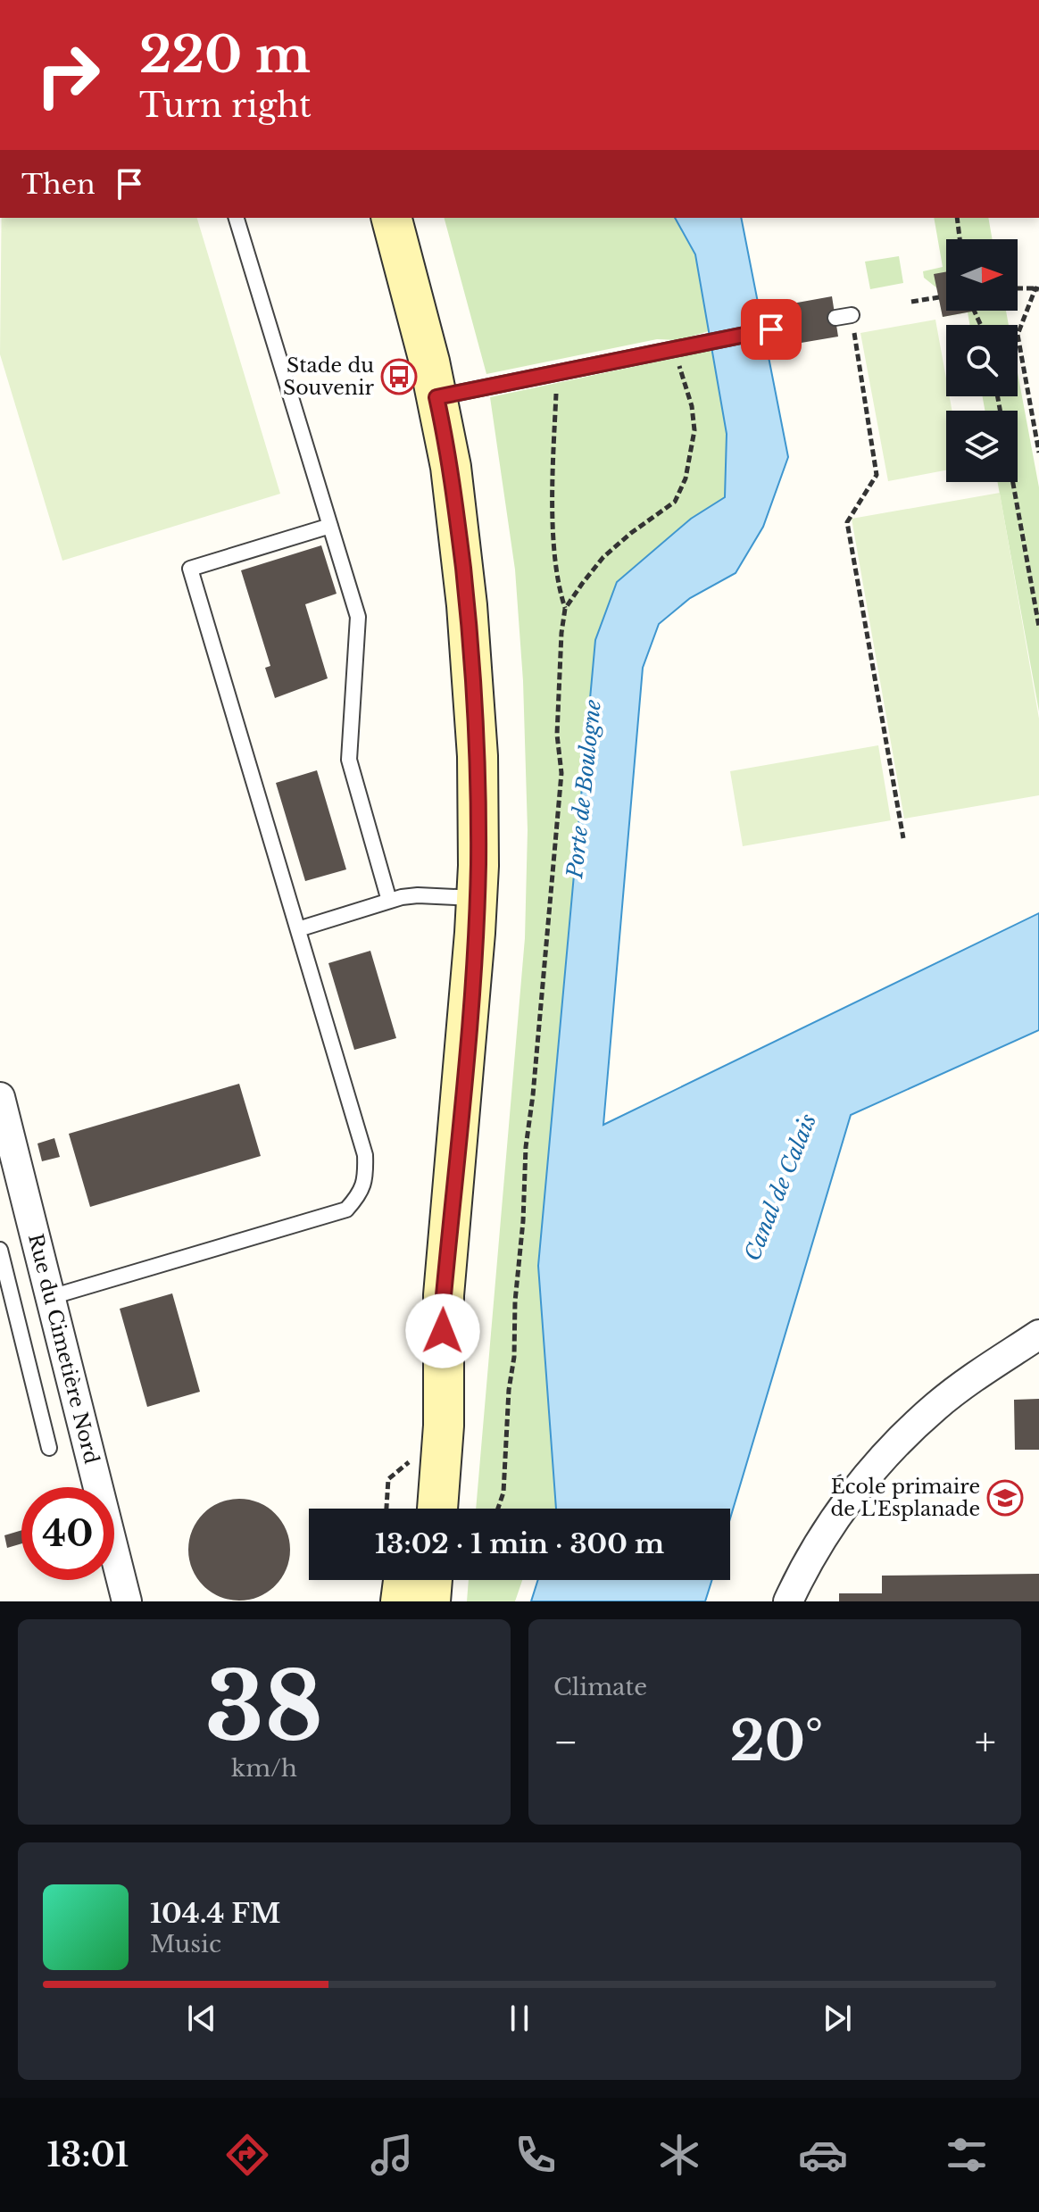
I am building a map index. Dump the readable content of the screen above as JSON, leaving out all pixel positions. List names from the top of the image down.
{
  "streets": {
    "street": ["Rue du Cimetière Nord"]
  },
  "water": ["Porte de Boulogne", "Canal de Calais"],
  "places": {
    "bus stop": ["Stade du Souvenir"],
    "school or university": ["École primaire de L'Esplanade"]
  },
  "north": "right",
  "page": {
    "turn": ["220 m", "Turn right"],
    "then": "Then",
    "limit": "40",
    "trip": "13:02 · 1 min · 300 m",
    "tile": [
      ["38", "km/h"],
      "Climate"
    ],
    "heat": ["−", "20°", "+"],
    "song": ["104.4 FM", "Music"],
    "tabs": "13:01"
  }
}
